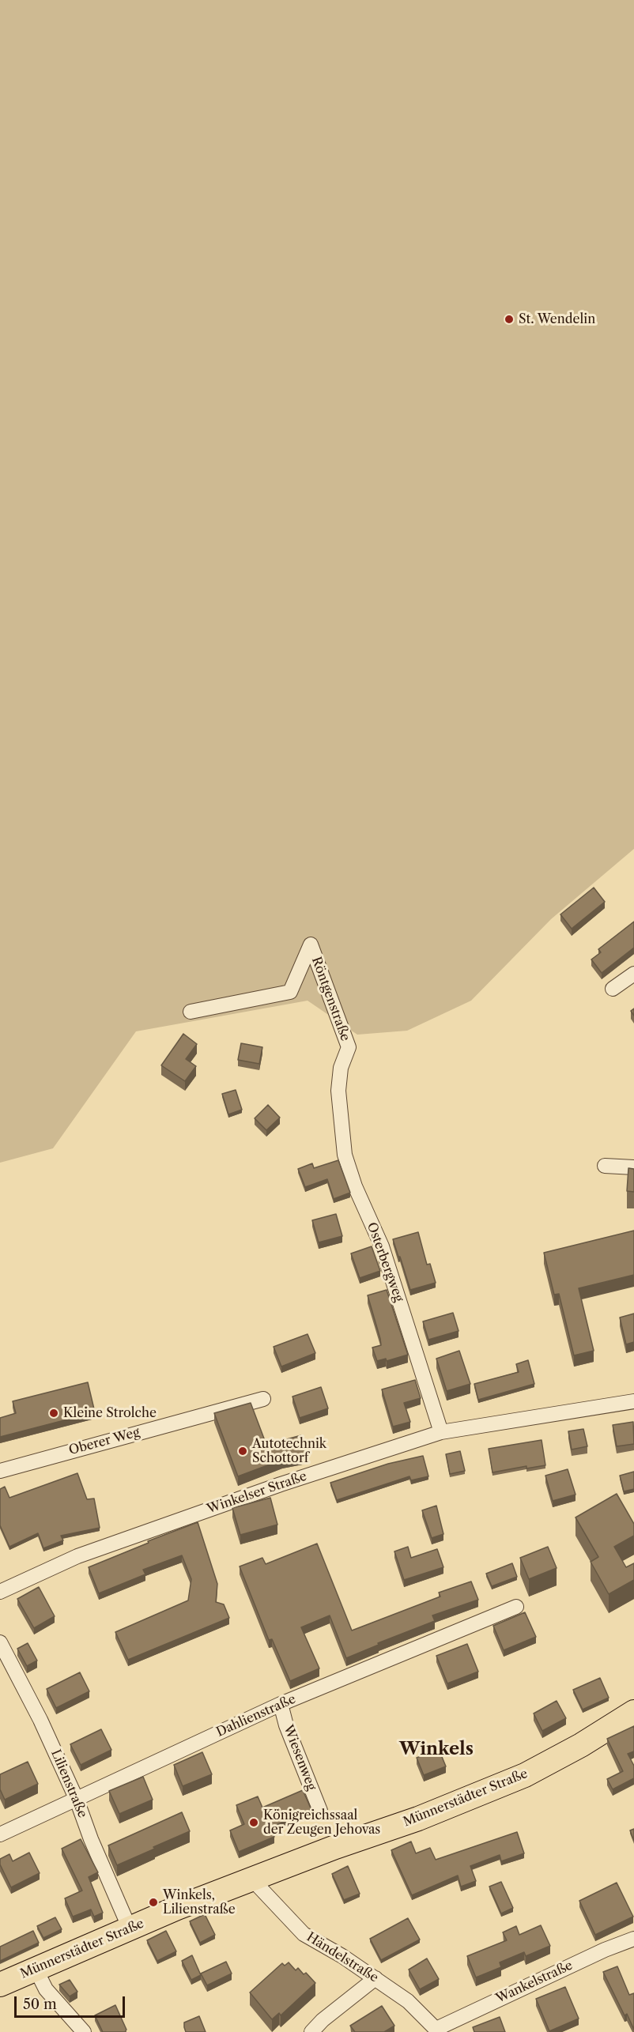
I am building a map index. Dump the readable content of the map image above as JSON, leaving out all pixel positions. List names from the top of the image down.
{
  "streets": {
    "main road": ["Münnerstädter Straße"],
    "street": [
      "Röntgenstraße",
      "Osterbergweg",
      "Oberer Weg",
      "Winkelser Straße",
      "Dahlienstraße",
      "Wiesenweg",
      "Lilienstraße",
      "Händelstraße",
      "Wankelstraße"
    ]
  },
  "crossings": [
    ["Röntgenstraße", "Osterbergweg"],
    ["Osterbergweg", "Winkelser Straße"],
    ["Dahlienstraße", "Wiesenweg"],
    ["Dahlienstraße", "Lilienstraße"],
    ["Lilienstraße", "Münnerstädter Straße"],
    ["Münnerstädter Straße", "Händelstraße"],
    ["Händelstraße", "Wankelstraße"]
  ],
  "districts": ["Winkels"],
  "places": [
    "St. Wendelin",
    "Kleine Strolche",
    "Autotechnik Schottorf",
    "Königreichssaal der Zeugen Jehovas",
    "Winkels, Lilienstraße"
  ],
  "scale_bar": "50 m"
}
